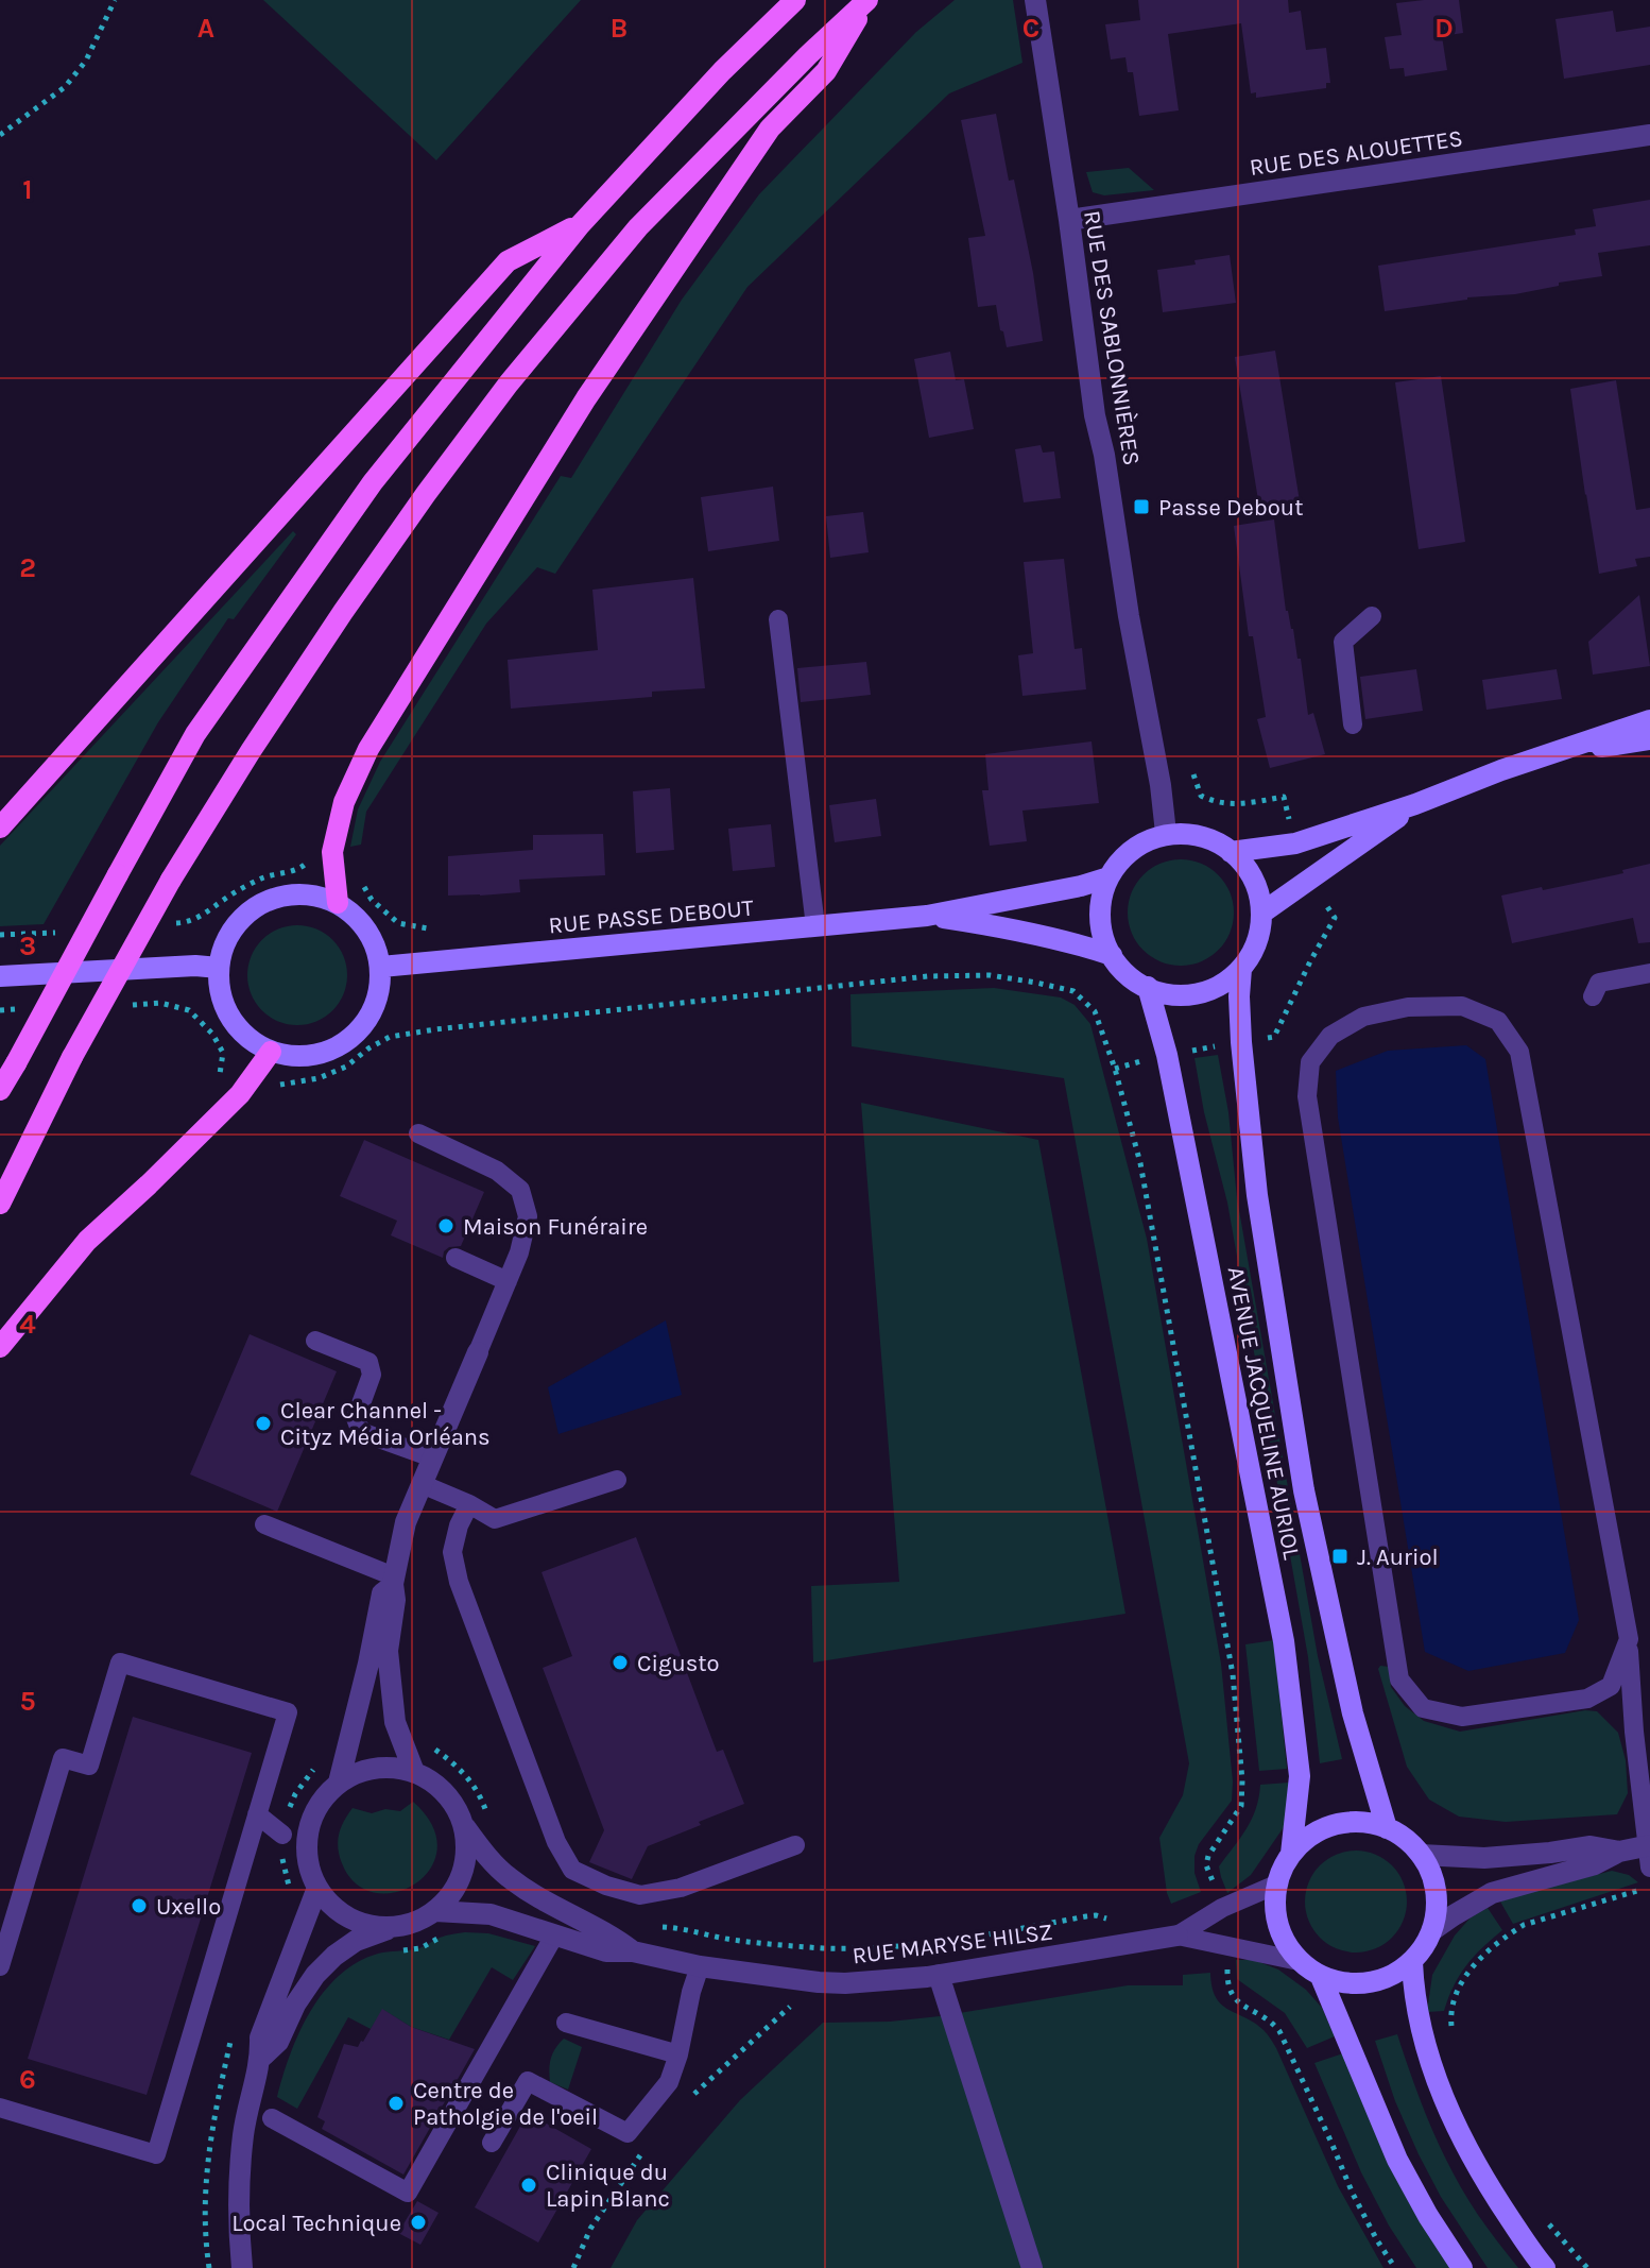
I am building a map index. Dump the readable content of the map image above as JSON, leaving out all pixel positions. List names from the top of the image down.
{
  "streets": {
    "main road": ["RUE PASSE DEBOUT", "AVENUE JACQUELINE AURIOL"],
    "street": ["RUE DES ALOUETTES", "RUE DES SABLONNIÈRES", "RUE MARYSE HILSZ"]
  },
  "crossings": [
    ["RUE DES ALOUETTES", "RUE DES SABLONNIÈRES"],
    ["RUE DES SABLONNIÈRES", "RUE PASSE DEBOUT"],
    ["RUE DES SABLONNIÈRES", "AVENUE JACQUELINE AURIOL"],
    ["RUE PASSE DEBOUT", "AVENUE JACQUELINE AURIOL"]
  ],
  "places": {
    "transit": ["Passe Debout", "J. Auriol"],
    "other": [
      "Maison Funéraire",
      "Clear Channel - Cityz Média Orléans",
      "Cigusto",
      "Uxello",
      "Centre de Patholgie de l'oeil",
      "Clinique du Lapin Blanc",
      "Local Technique"
    ]
  },
  "grid": {
    "columns": [
      "A",
      "B",
      "C",
      "D"
    ],
    "rows": [
      "1",
      "2",
      "3",
      "4",
      "5",
      "6"
    ]
  }
}
